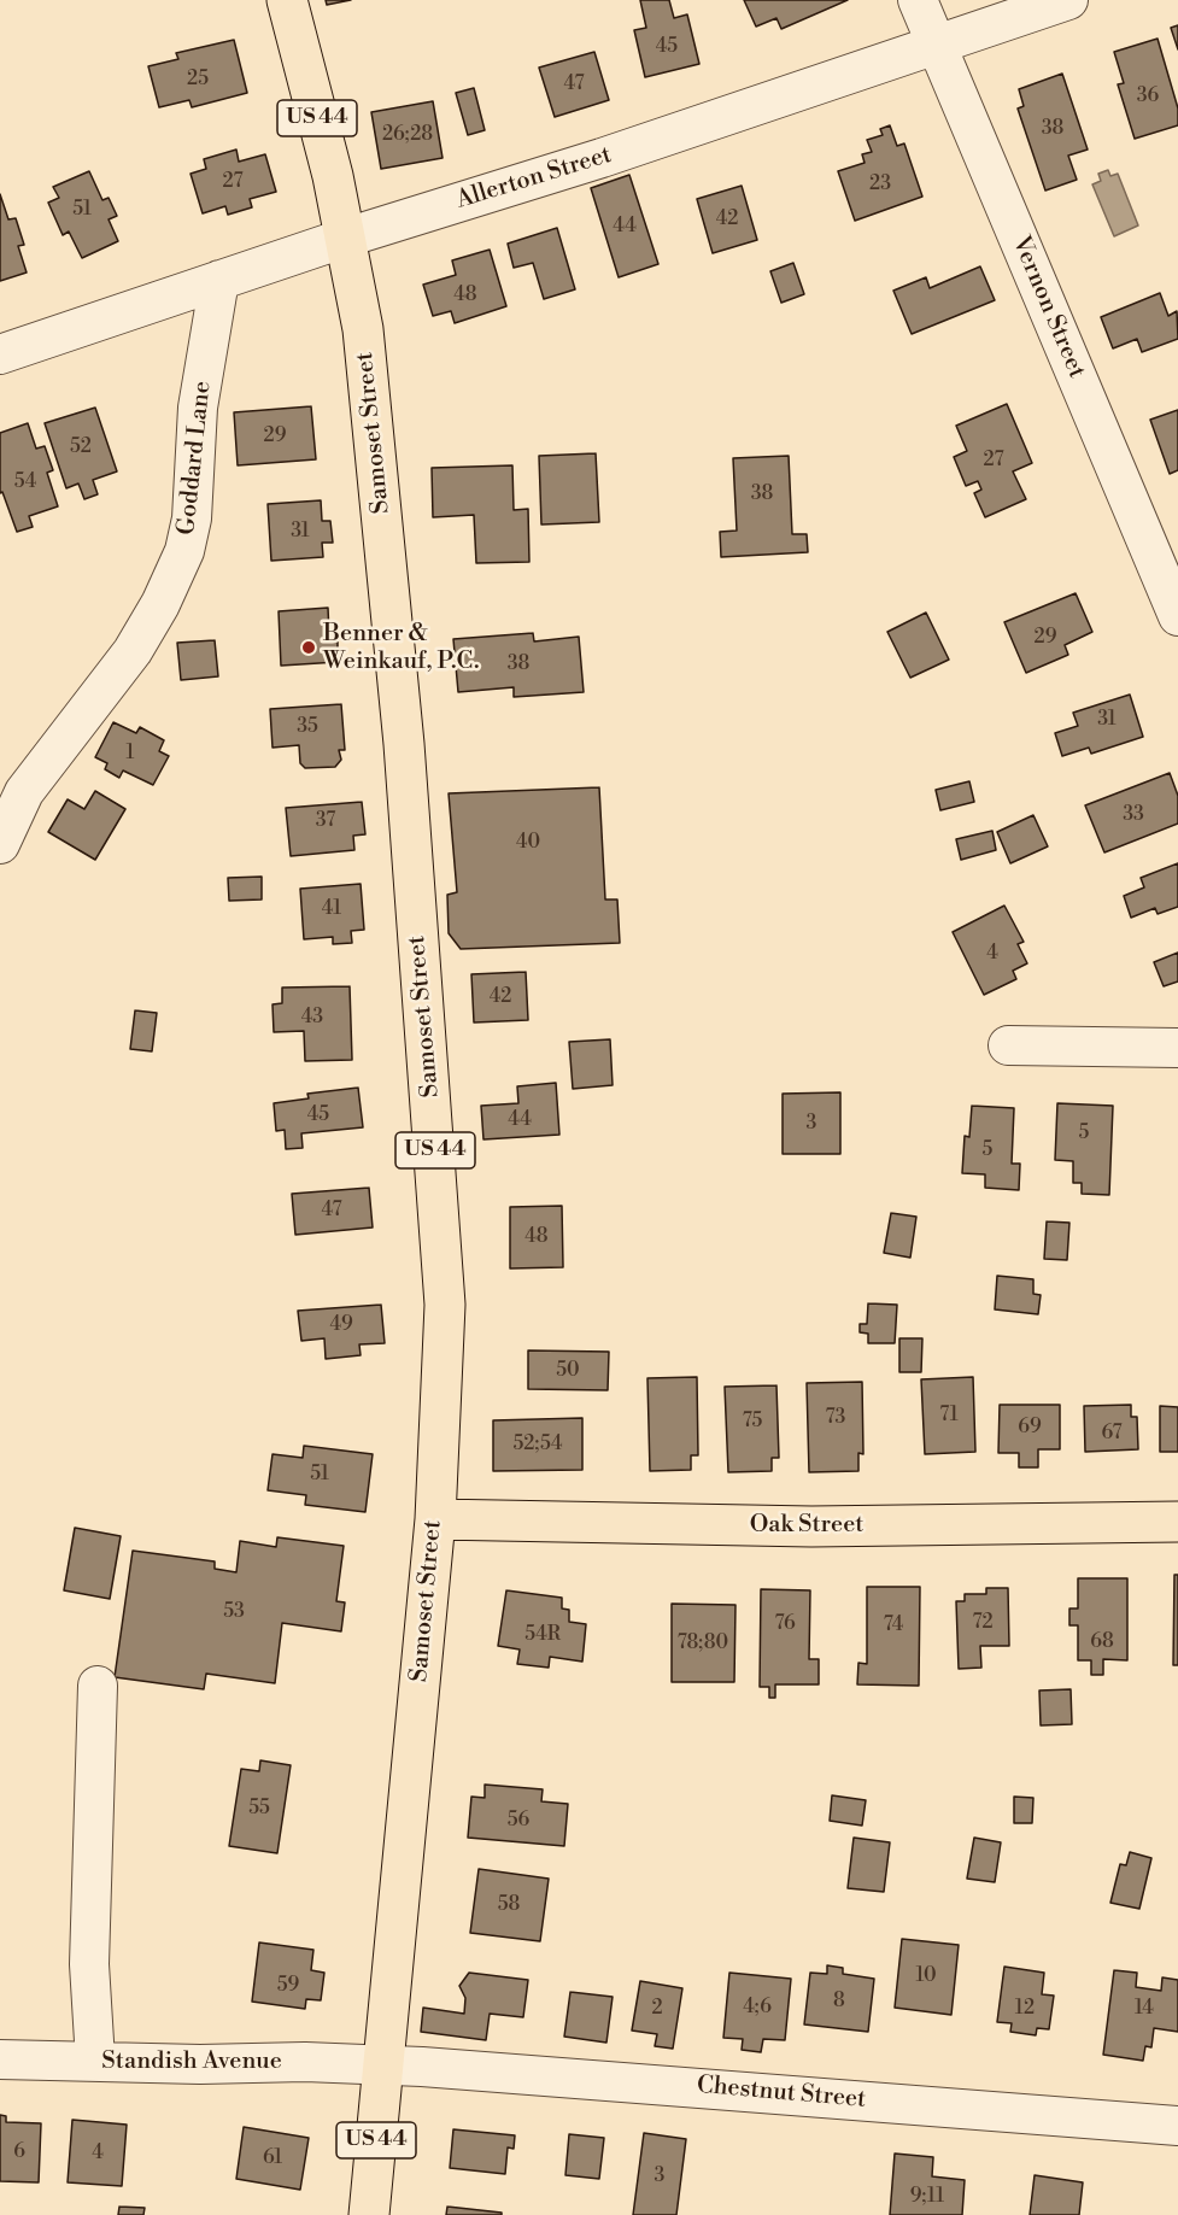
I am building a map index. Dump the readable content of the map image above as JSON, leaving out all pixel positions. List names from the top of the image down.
{
  "streets": {
    "main road": ["US 44", "Samoset Street", "Oak Street"],
    "street": [
      "Allerton Street",
      "Vernon Street",
      "Goddard Lane",
      "Standish Avenue",
      "Chestnut Street"
    ]
  },
  "crossings": [
    ["Allerton Street", "Vernon Street"],
    ["Allerton Street", "Samoset Street"],
    ["Allerton Street", "Goddard Lane"],
    ["Samoset Street", "Oak Street"],
    ["Samoset Street", "Standish Avenue"],
    ["Samoset Street", "Chestnut Street"],
    ["Standish Avenue", "Chestnut Street"]
  ],
  "places": ["Benner & Weinkauf, P.C."],
  "house_numbers": [
    "45",
    "25",
    "47",
    "36",
    "38",
    "26;28",
    "27",
    "23",
    "51",
    "42",
    "44",
    "48",
    "29",
    "52",
    "27",
    "54",
    "38",
    "31",
    "29",
    "38",
    "31",
    "35",
    "1",
    "33",
    "37",
    "40",
    "41",
    "4",
    "42",
    "43",
    "45",
    "44",
    "3",
    "5",
    "5",
    "47",
    "48",
    "49",
    "50",
    "71",
    "73",
    "75",
    "69",
    "67",
    "52;54",
    "51",
    "53",
    "72",
    "76",
    "74",
    "54R",
    "68",
    "78;80",
    "55",
    "56",
    "58",
    "10",
    "59",
    "8",
    "4;6",
    "2",
    "12",
    "14",
    "6",
    "4",
    "61",
    "3",
    "9;11"
  ]
}
